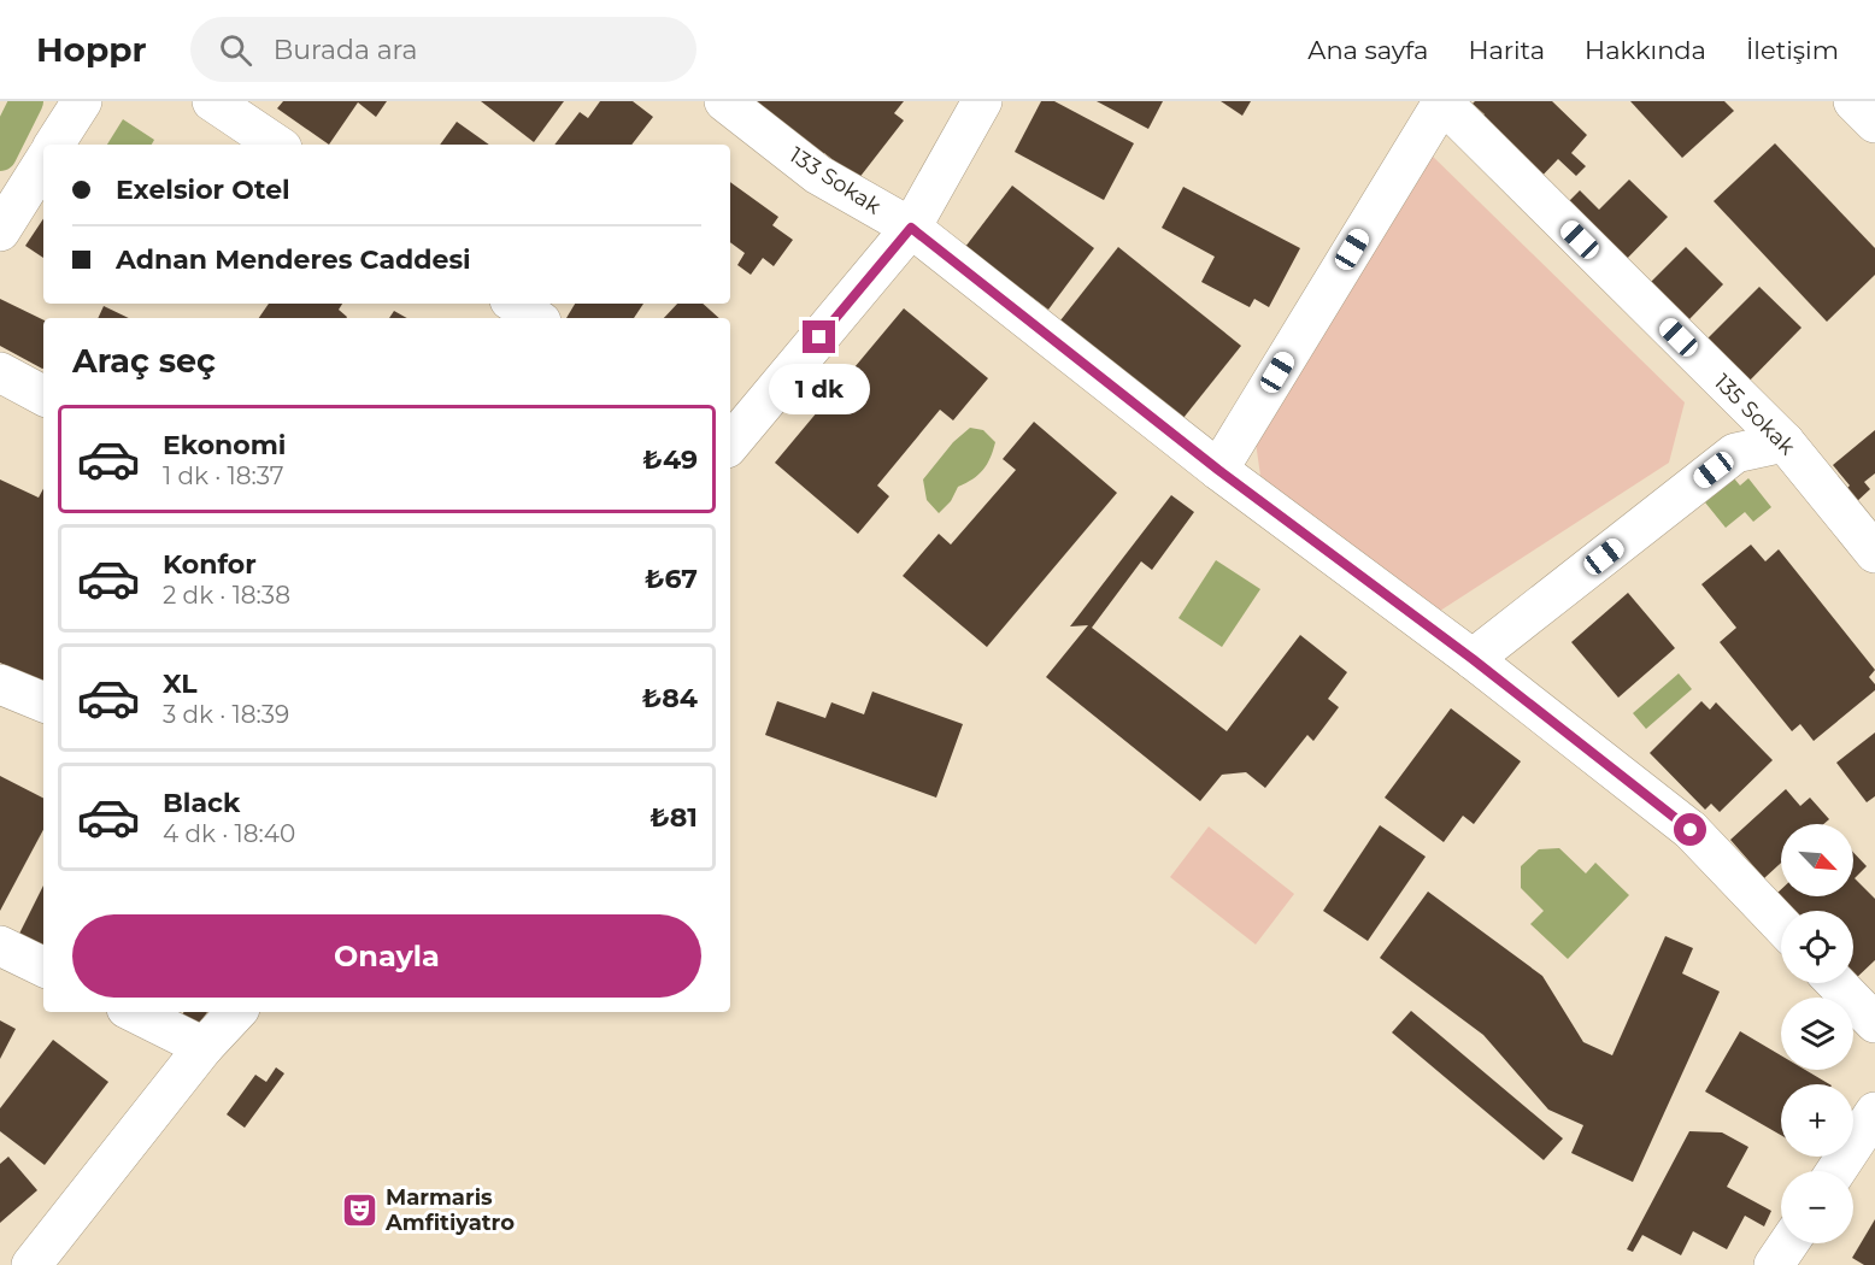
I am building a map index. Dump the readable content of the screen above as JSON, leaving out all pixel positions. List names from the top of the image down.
{
  "streets": {
    "street": ["133 Sokak", "135 Sokak"]
  },
  "places": {
    "theatre": ["Marmaris Amfitiyatro"]
  },
  "north": "bottom right",
  "page": {
    "header": "Hoppr",
    "search": "Burada ara",
    "nav": [
      "Ana sayfa",
      "Harita",
      "Hakkında",
      "İletişim"
    ],
    "banner": ["Exelsior Otel", "Adnan Menderes Caddesi"],
    "heading": "Araç seç",
    "bubble": "1 dk",
    "list": [
      {
        "name": "Ekonomi",
        "note": "1 dk · 18:37",
        "value": "₺49"
      },
      {
        "name": "Konfor",
        "note": "2 dk · 18:38",
        "value": "₺67"
      },
      {
        "name": "XL",
        "note": "3 dk · 18:39",
        "value": "₺84"
      },
      {
        "name": "Black",
        "note": "4 dk · 18:40",
        "value": "₺81"
      }
    ],
    "map_buttons": ["+", "−"],
    "buttons": "Onayla"
  }
}
